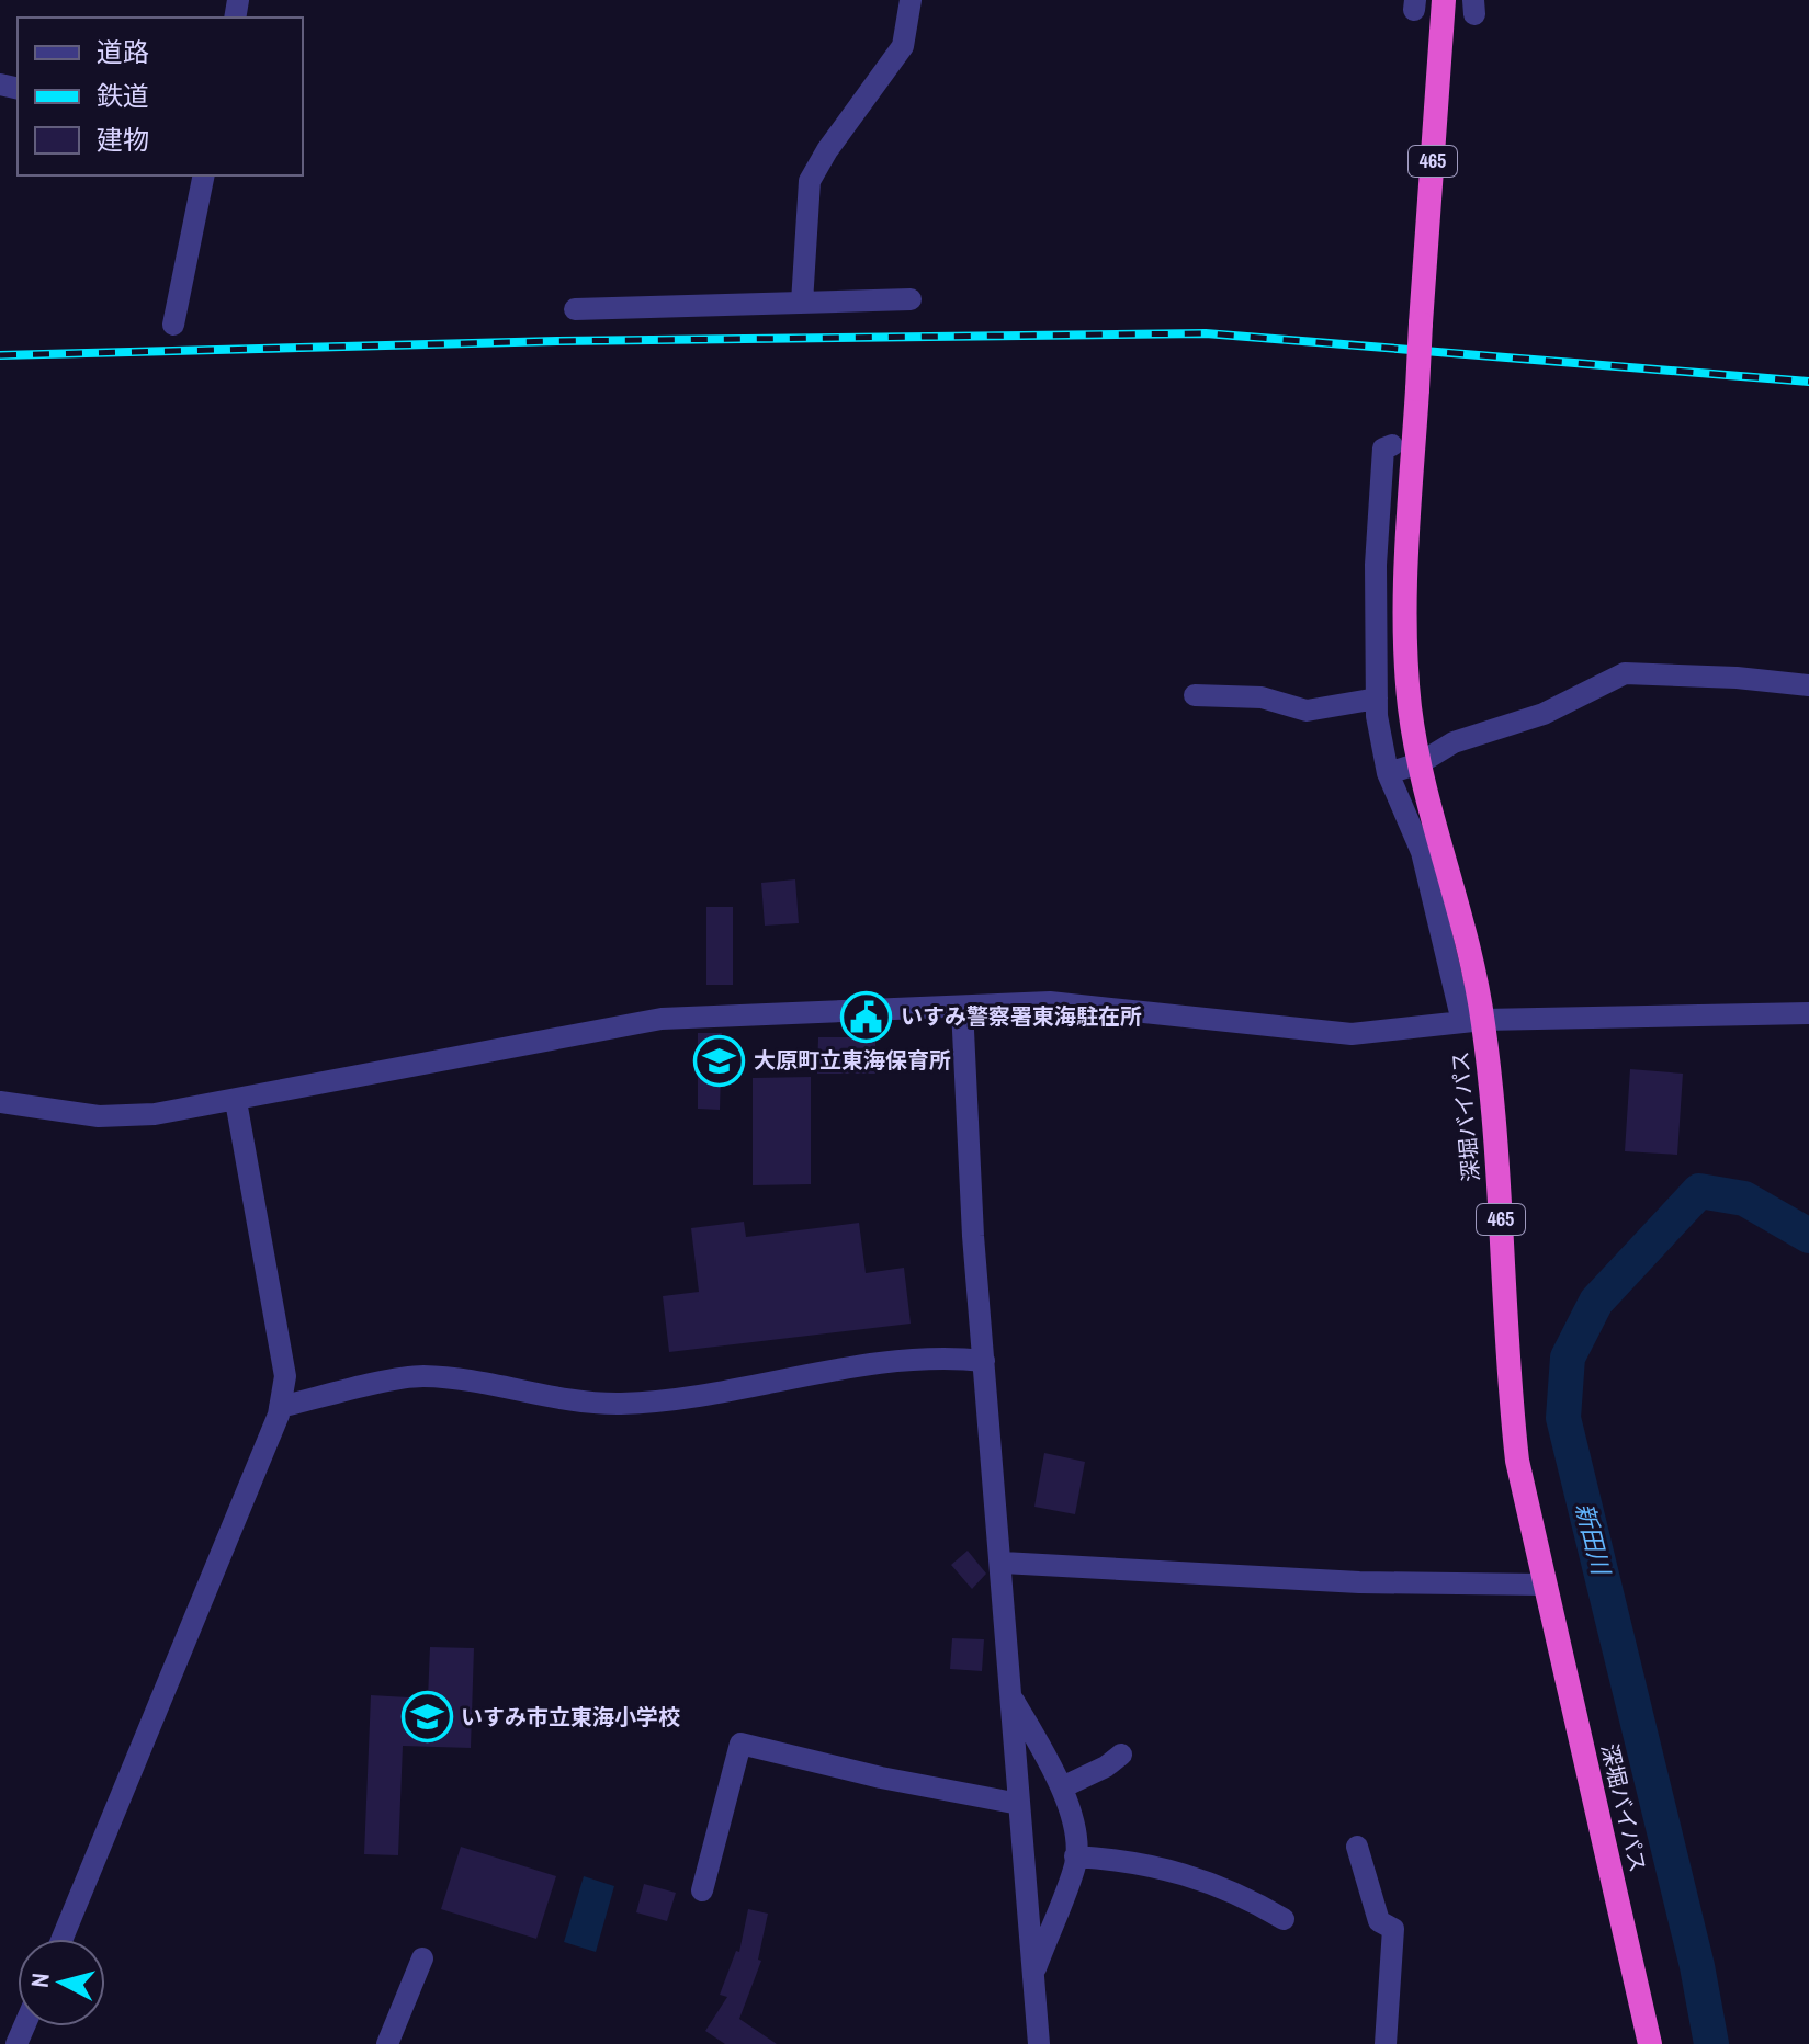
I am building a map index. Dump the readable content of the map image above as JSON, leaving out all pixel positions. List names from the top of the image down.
{
  "streets": {
    "highway": ["465", "深堀バイパス"]
  },
  "water": ["新田川"],
  "places": {
    "public building": ["いすみ警察署東海駐在所"],
    "school or university": ["大原町立東海保育所", "いすみ市立東海小学校"]
  },
  "legend": ["道路", "鉄道", "建物"],
  "north": "left"
}
